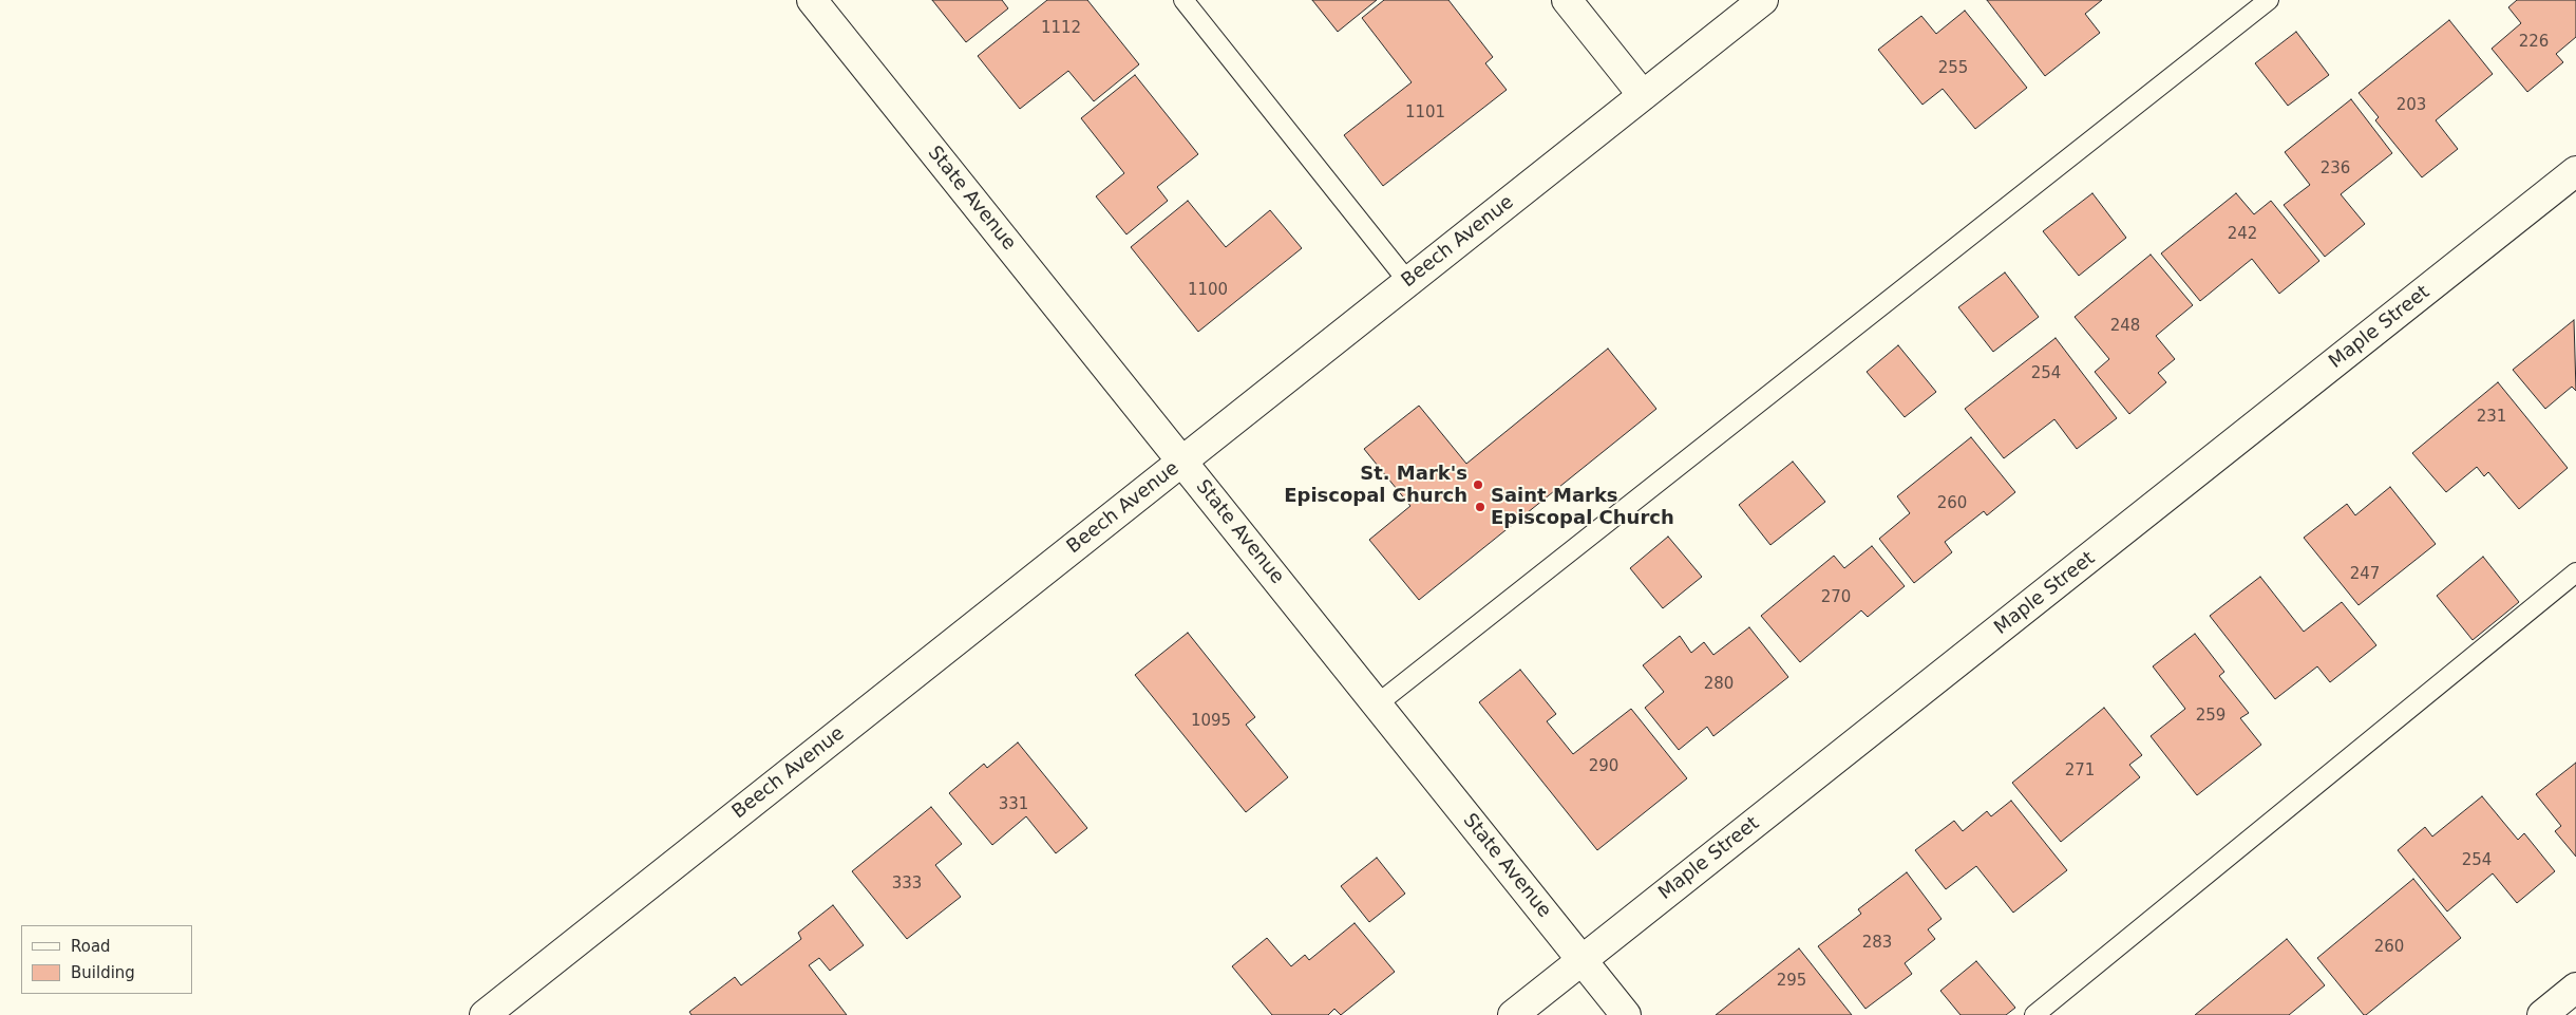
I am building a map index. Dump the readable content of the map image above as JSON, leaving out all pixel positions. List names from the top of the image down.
{
  "streets": {
    "street": ["State Avenue", "Beech Avenue", "Maple Street"]
  },
  "crossings": [
    ["State Avenue", "Beech Avenue"],
    ["State Avenue", "Maple Street"]
  ],
  "places": ["St. Mark's Episcopal Church", "Saint Marks Episcopal Church"],
  "house_numbers": [
    "1112",
    "226",
    "255",
    "203",
    "1101",
    "236",
    "242",
    "1100",
    "248",
    "254",
    "231",
    "260",
    "247",
    "270",
    "280",
    "259",
    "1095",
    "290",
    "271",
    "331",
    "254",
    "333",
    "283",
    "260",
    "295"
  ],
  "legend": ["Road", "Building"]
}
